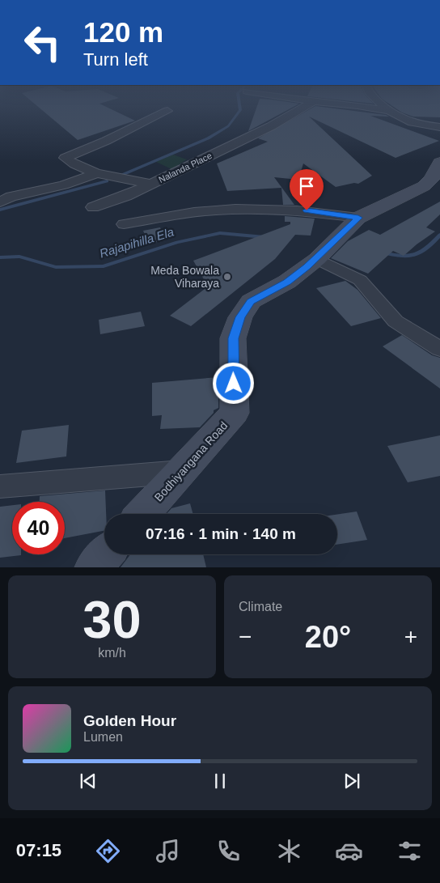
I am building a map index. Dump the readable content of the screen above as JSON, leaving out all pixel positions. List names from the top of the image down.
{
  "streets": {
    "street": ["Nalanda Place", "Bodhiyangana Road"]
  },
  "water": ["Rajapihilla Ela"],
  "places": ["Meda Bowala Viharaya"],
  "page": {
    "turn": ["120 m", "Turn left"],
    "limit": "40",
    "trip": "07:16 · 1 min · 140 m",
    "tile": [
      ["30", "km/h"],
      "Climate"
    ],
    "heat": ["−", "20°", "+"],
    "song": ["Golden Hour", "Lumen"],
    "tabs": "07:15"
  }
}
